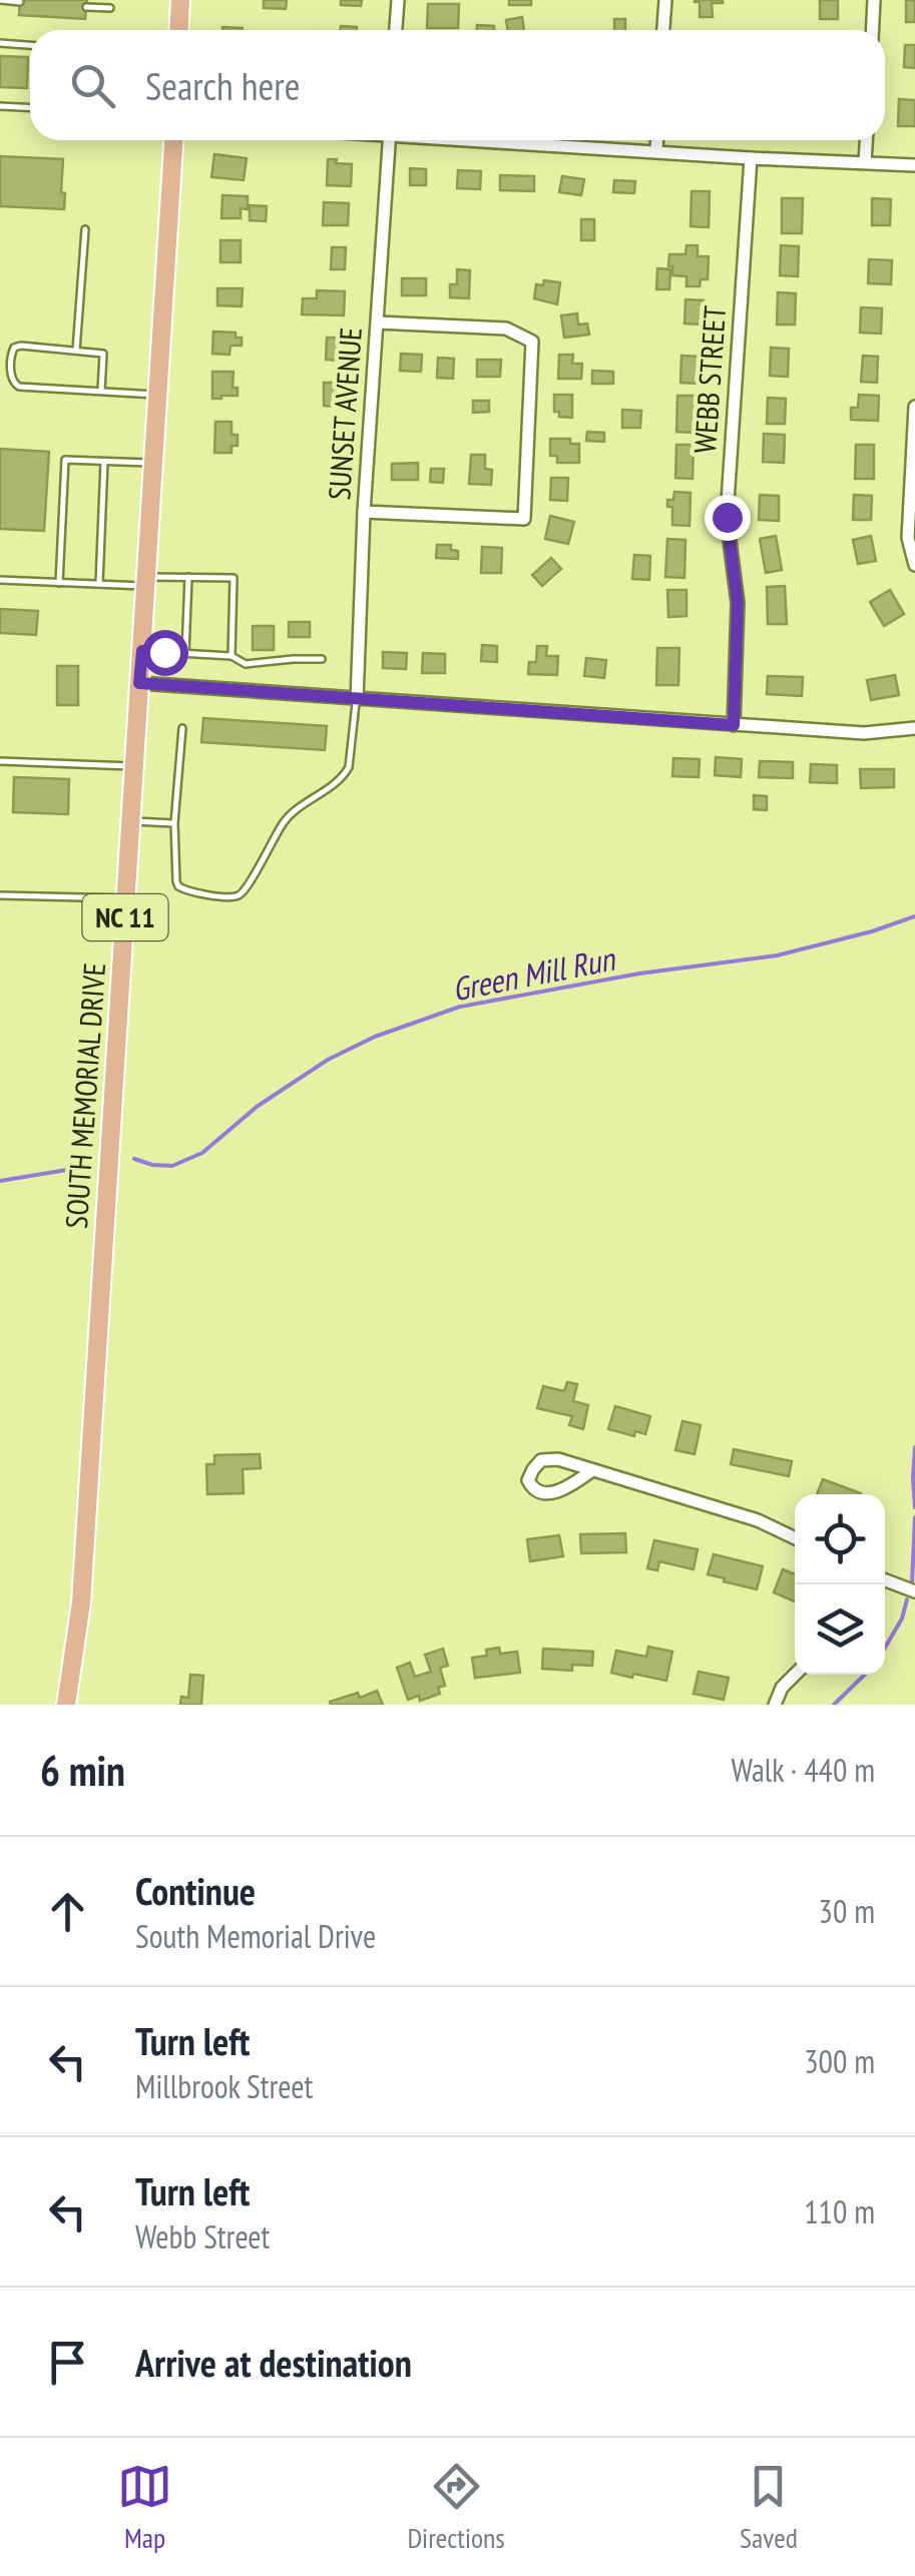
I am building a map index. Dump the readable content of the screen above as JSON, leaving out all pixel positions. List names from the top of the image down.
{
  "streets": {
    "main road": ["NC 11", "SOUTH MEMORIAL DRIVE"],
    "street": ["WEBB STREET", "SUNSET AVENUE"]
  },
  "water": ["Green Mill Run"],
  "page": {
    "search": "Search here",
    "heading": ["6 min", "Walk · 440 m"],
    "list": [
      ["Continue", "South Memorial Drive", "30 m"],
      ["Turn left", "Millbrook Street", "300 m"],
      ["Turn left", "Webb Street", "110 m"],
      "Arrive at destination"
    ],
    "nav": ["Map", "Directions", "Saved"]
  }
}
